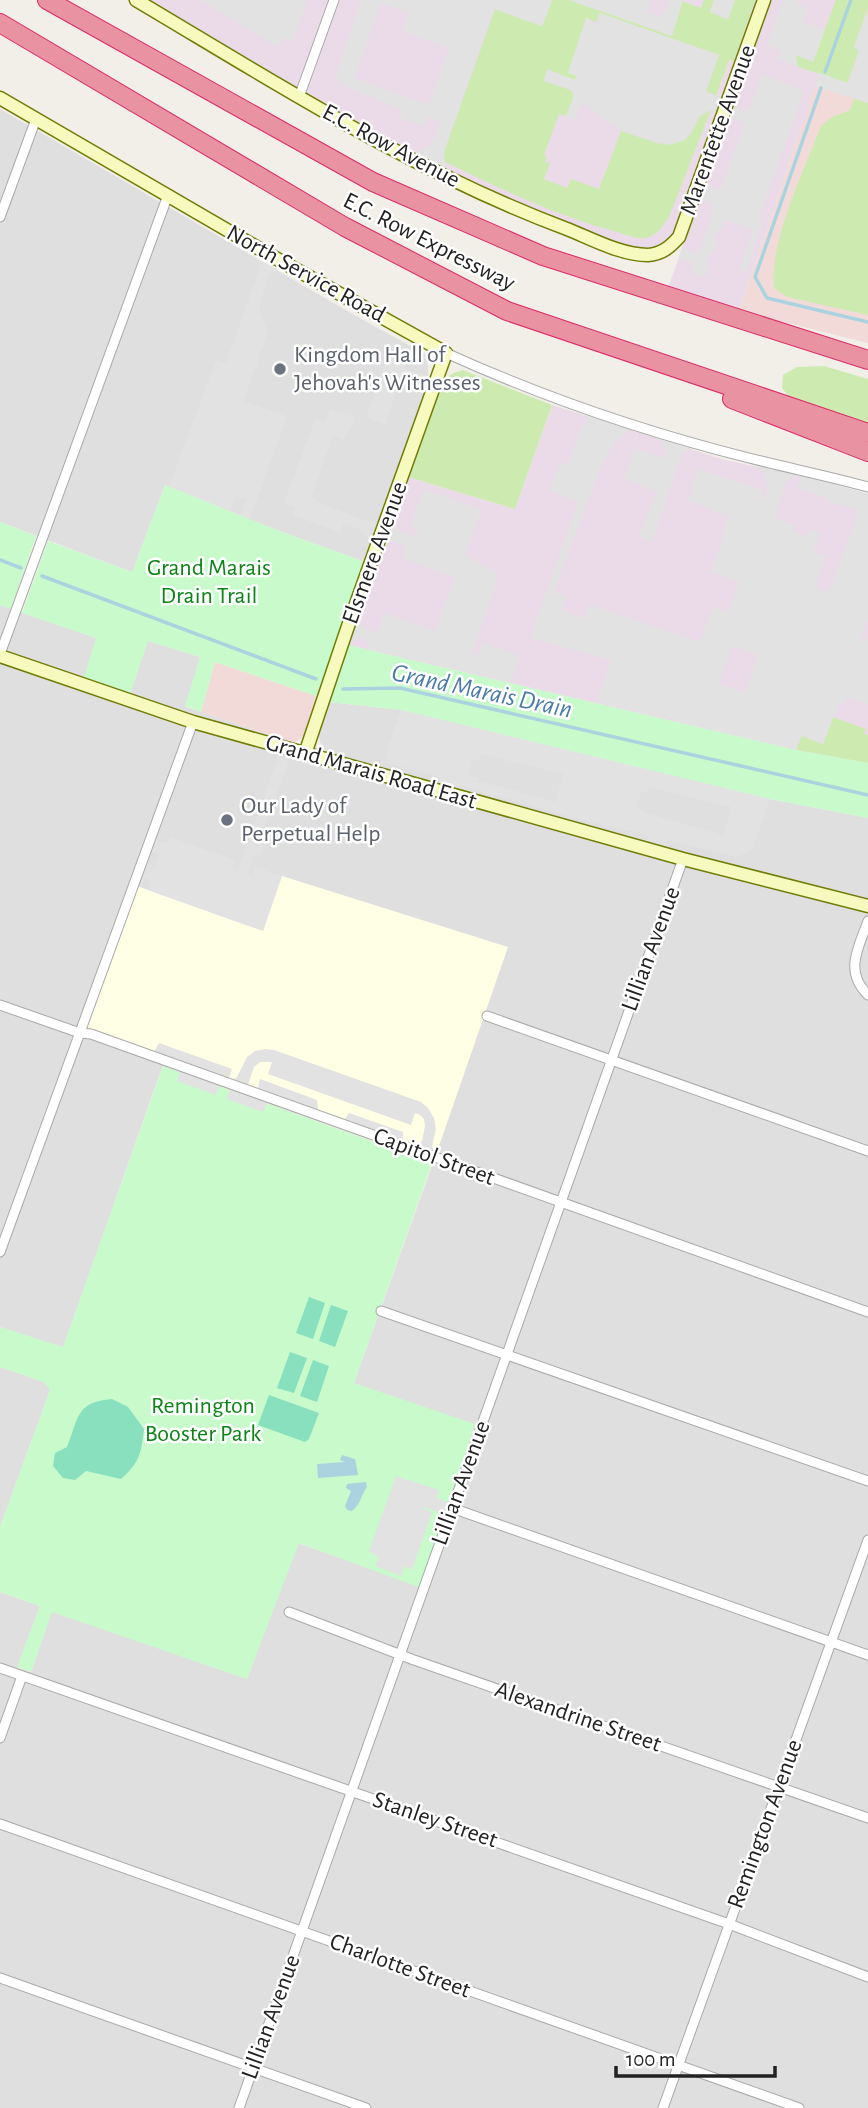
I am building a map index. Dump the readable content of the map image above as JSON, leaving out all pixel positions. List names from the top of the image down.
{
  "streets": {
    "highway": ["E.C. Row Expressway"],
    "street": [
      "Marentette Avenue",
      "E.C. Row Avenue",
      "North Service Road",
      "Elsmere Avenue",
      "Grand Marais Road East",
      "Lillian Avenue",
      "Capitol Street",
      "Alexandrine Street",
      "Stanley Street",
      "Remington Avenue",
      "Charlotte Street"
    ]
  },
  "crossings": [
    ["Marentette Avenue", "E.C. Row Avenue"],
    ["North Service Road", "Elsmere Avenue"],
    ["Elsmere Avenue", "Grand Marais Road East"],
    ["Grand Marais Road East", "Lillian Avenue"],
    ["Lillian Avenue", "Capitol Street"],
    ["Lillian Avenue", "Alexandrine Street"],
    ["Lillian Avenue", "Stanley Street"],
    ["Lillian Avenue", "Charlotte Street"],
    ["Alexandrine Street", "Remington Avenue"],
    ["Stanley Street", "Remington Avenue"],
    ["Remington Avenue", "Charlotte Street"]
  ],
  "water": ["Grand Marais Drain"],
  "parks": ["Grand Marais Drain Trail", "Remington Booster Park"],
  "places": ["Kingdom Hall of Jehovah's Witnesses", "Our Lady of Perpetual Help"],
  "scale_bar": "100 m"
}
